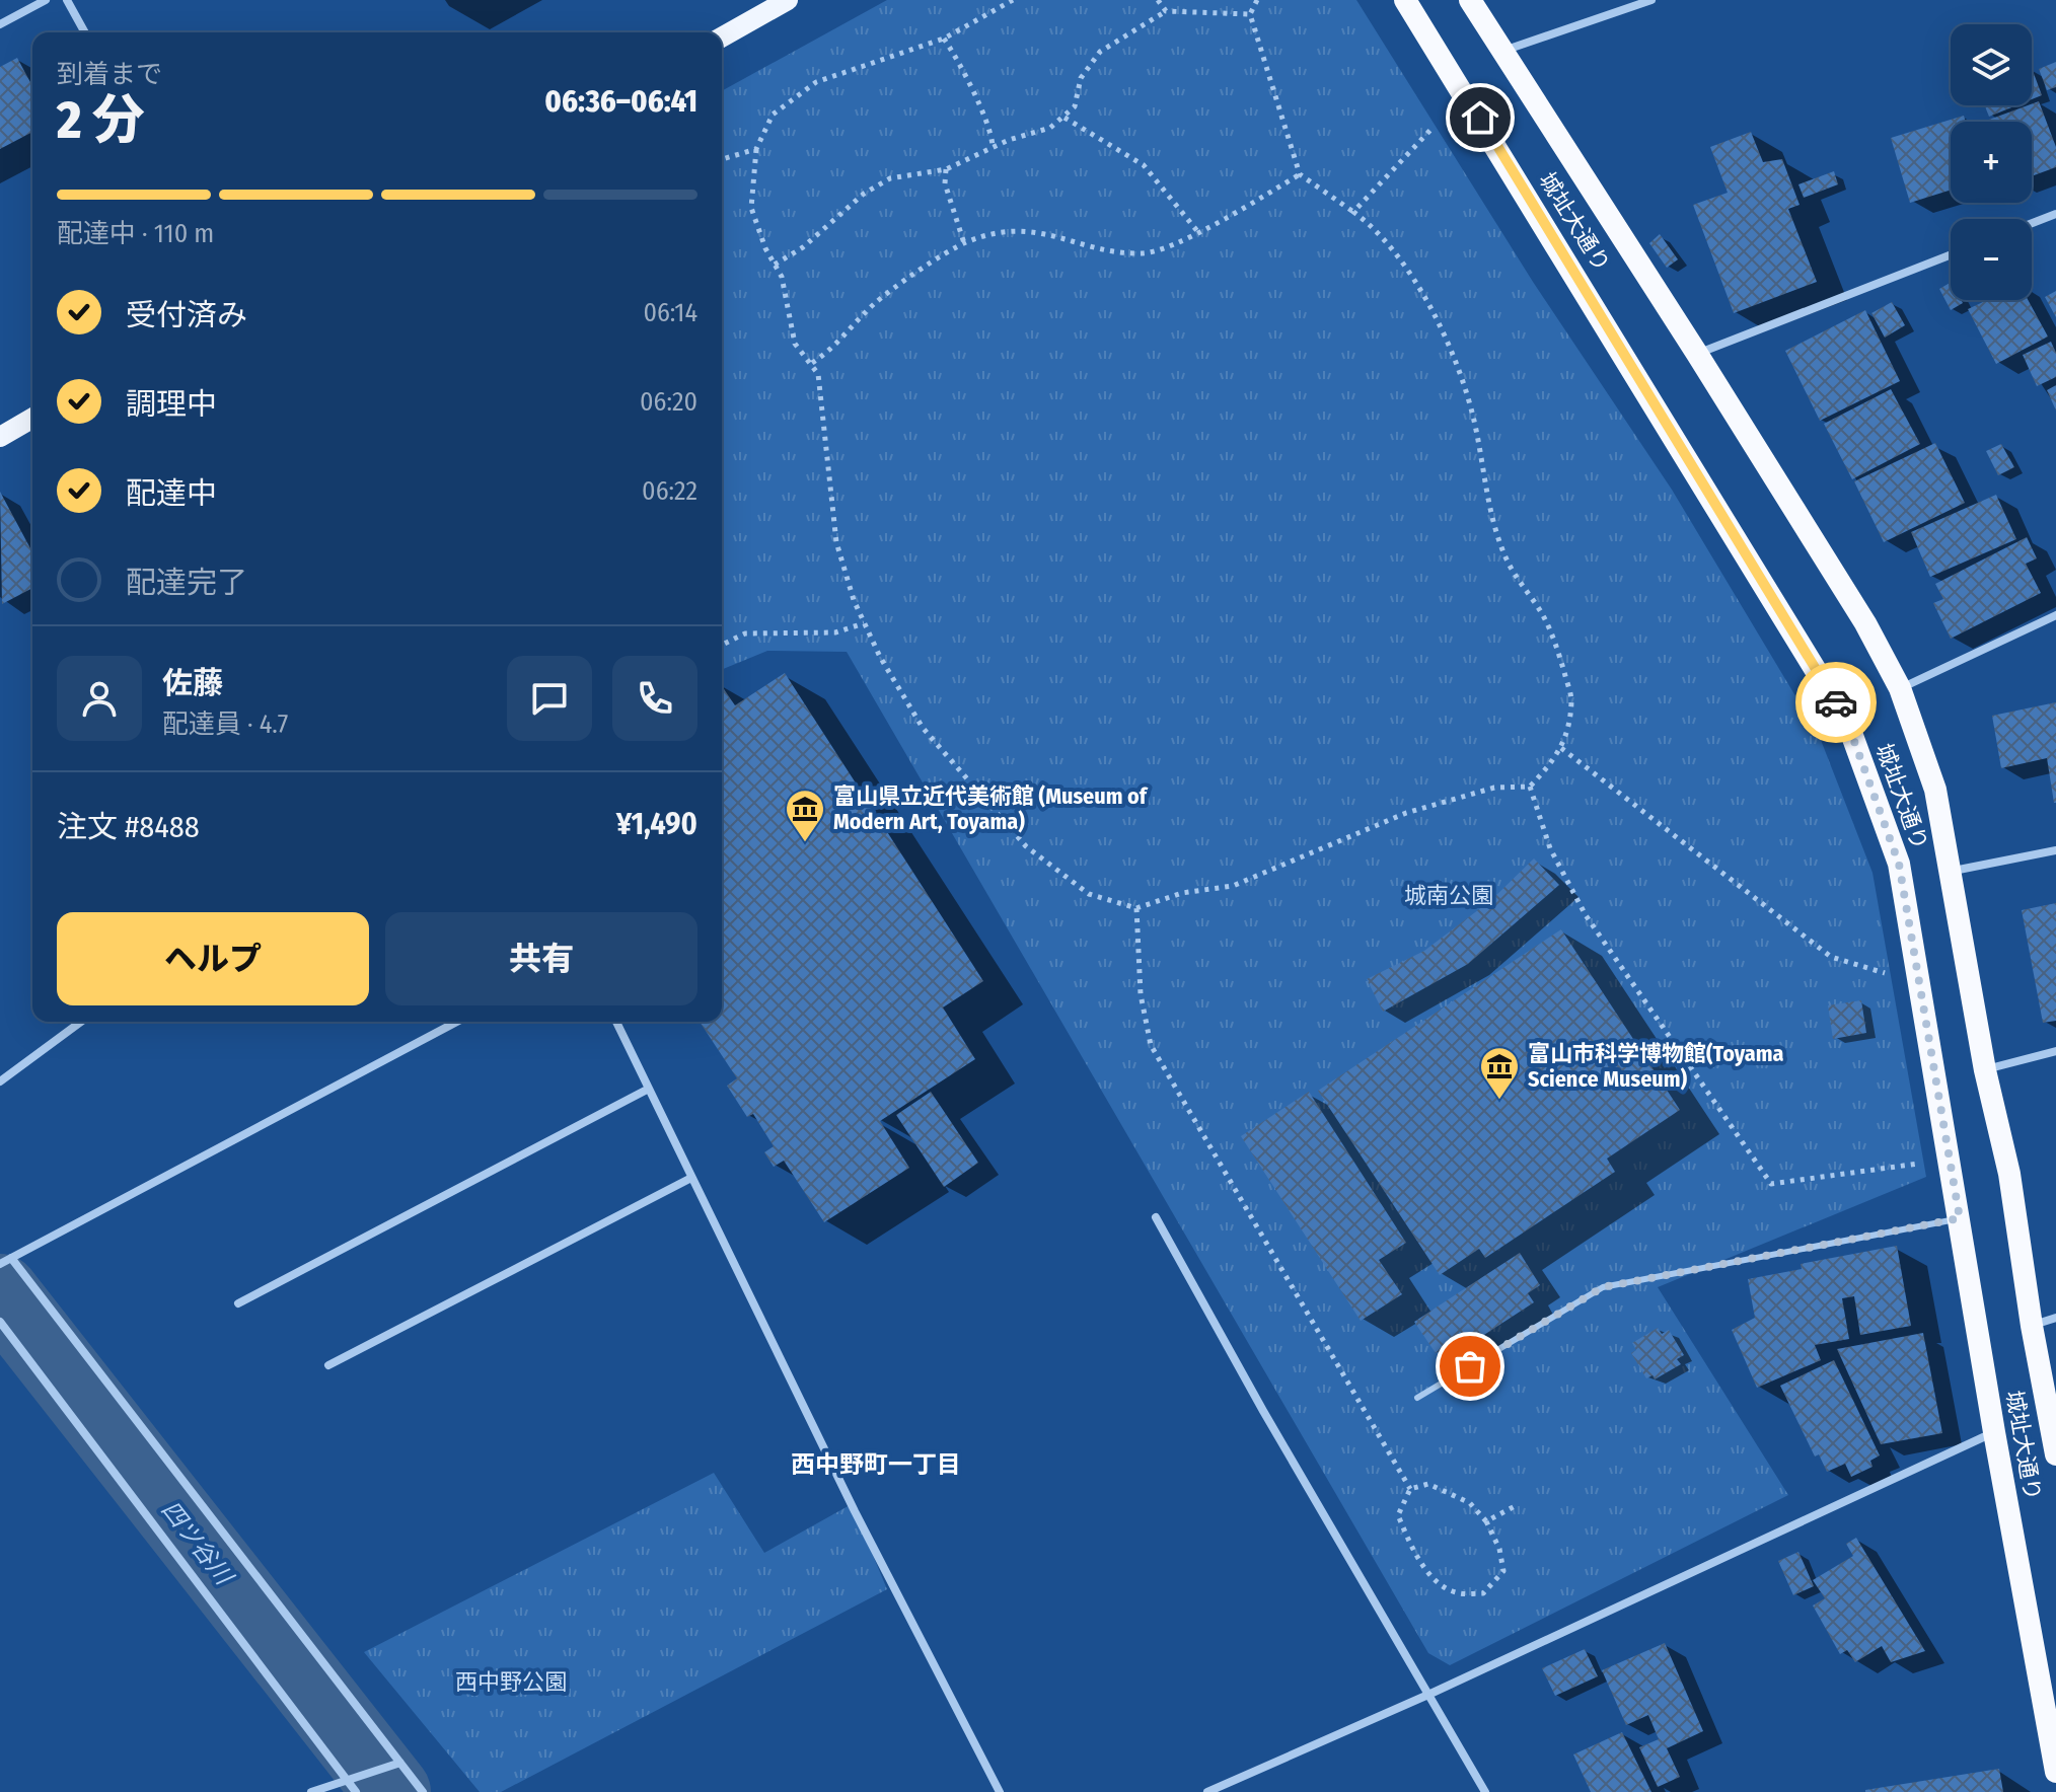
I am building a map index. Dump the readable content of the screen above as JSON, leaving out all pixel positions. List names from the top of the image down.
{
  "streets": {
    "highway": ["城址大通り"]
  },
  "districts": ["西中野町一丁目"],
  "water": ["四ツ谷川"],
  "parks": ["城南公園", "西中野公園"],
  "places": {
    "museum": ["富山県立近代美術館 (Museum of Modern Art, Toyama)", "富山市科学博物館(Toyama Science Museum)"]
  },
  "page": {
    "map_buttons": ["+", "−"],
    "heading": ["2 分", "到着まで", "06:36–06:41"],
    "panel": [
      "佐藤",
      "配達員 · 4.7",
      "注文 #8488",
      "¥1,490"
    ],
    "bar": "配達中 · 110 m",
    "list": [
      ["受付済み", "06:14"],
      ["調理中", "06:20"],
      ["配達中", "06:22"],
      "配達完了"
    ],
    "buttons": ["ヘルプ", "共有"]
  }
}
